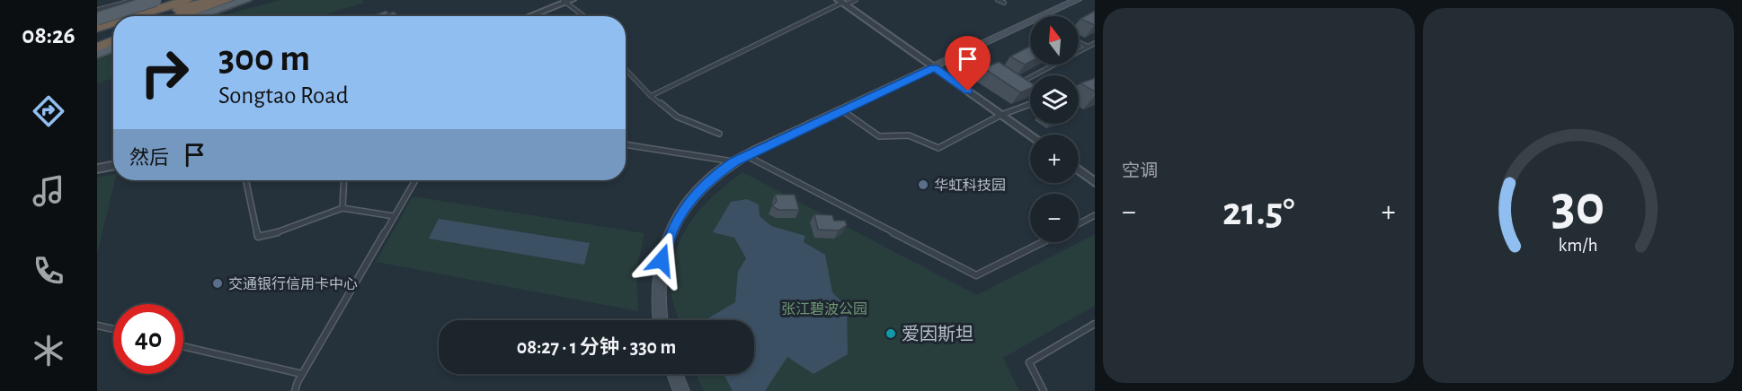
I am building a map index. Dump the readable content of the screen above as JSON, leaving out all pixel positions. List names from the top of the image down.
{
  "parks": ["张江碧波公园"],
  "places": ["华虹科技园", "交通银行信用卡中心", "爱因斯坦"],
  "north": "top",
  "page": {
    "tabs": "08:26",
    "tile": "空调",
    "map_buttons": ["+", "−"],
    "turn": ["300 m", "Songtao Road"],
    "then": "然后",
    "heat": ["−", "21.5°", "+"],
    "limit": "40",
    "trip": "08:27 · 1 分钟 · 330 m",
    "gauge": ["30", "km/h"]
  }
}
